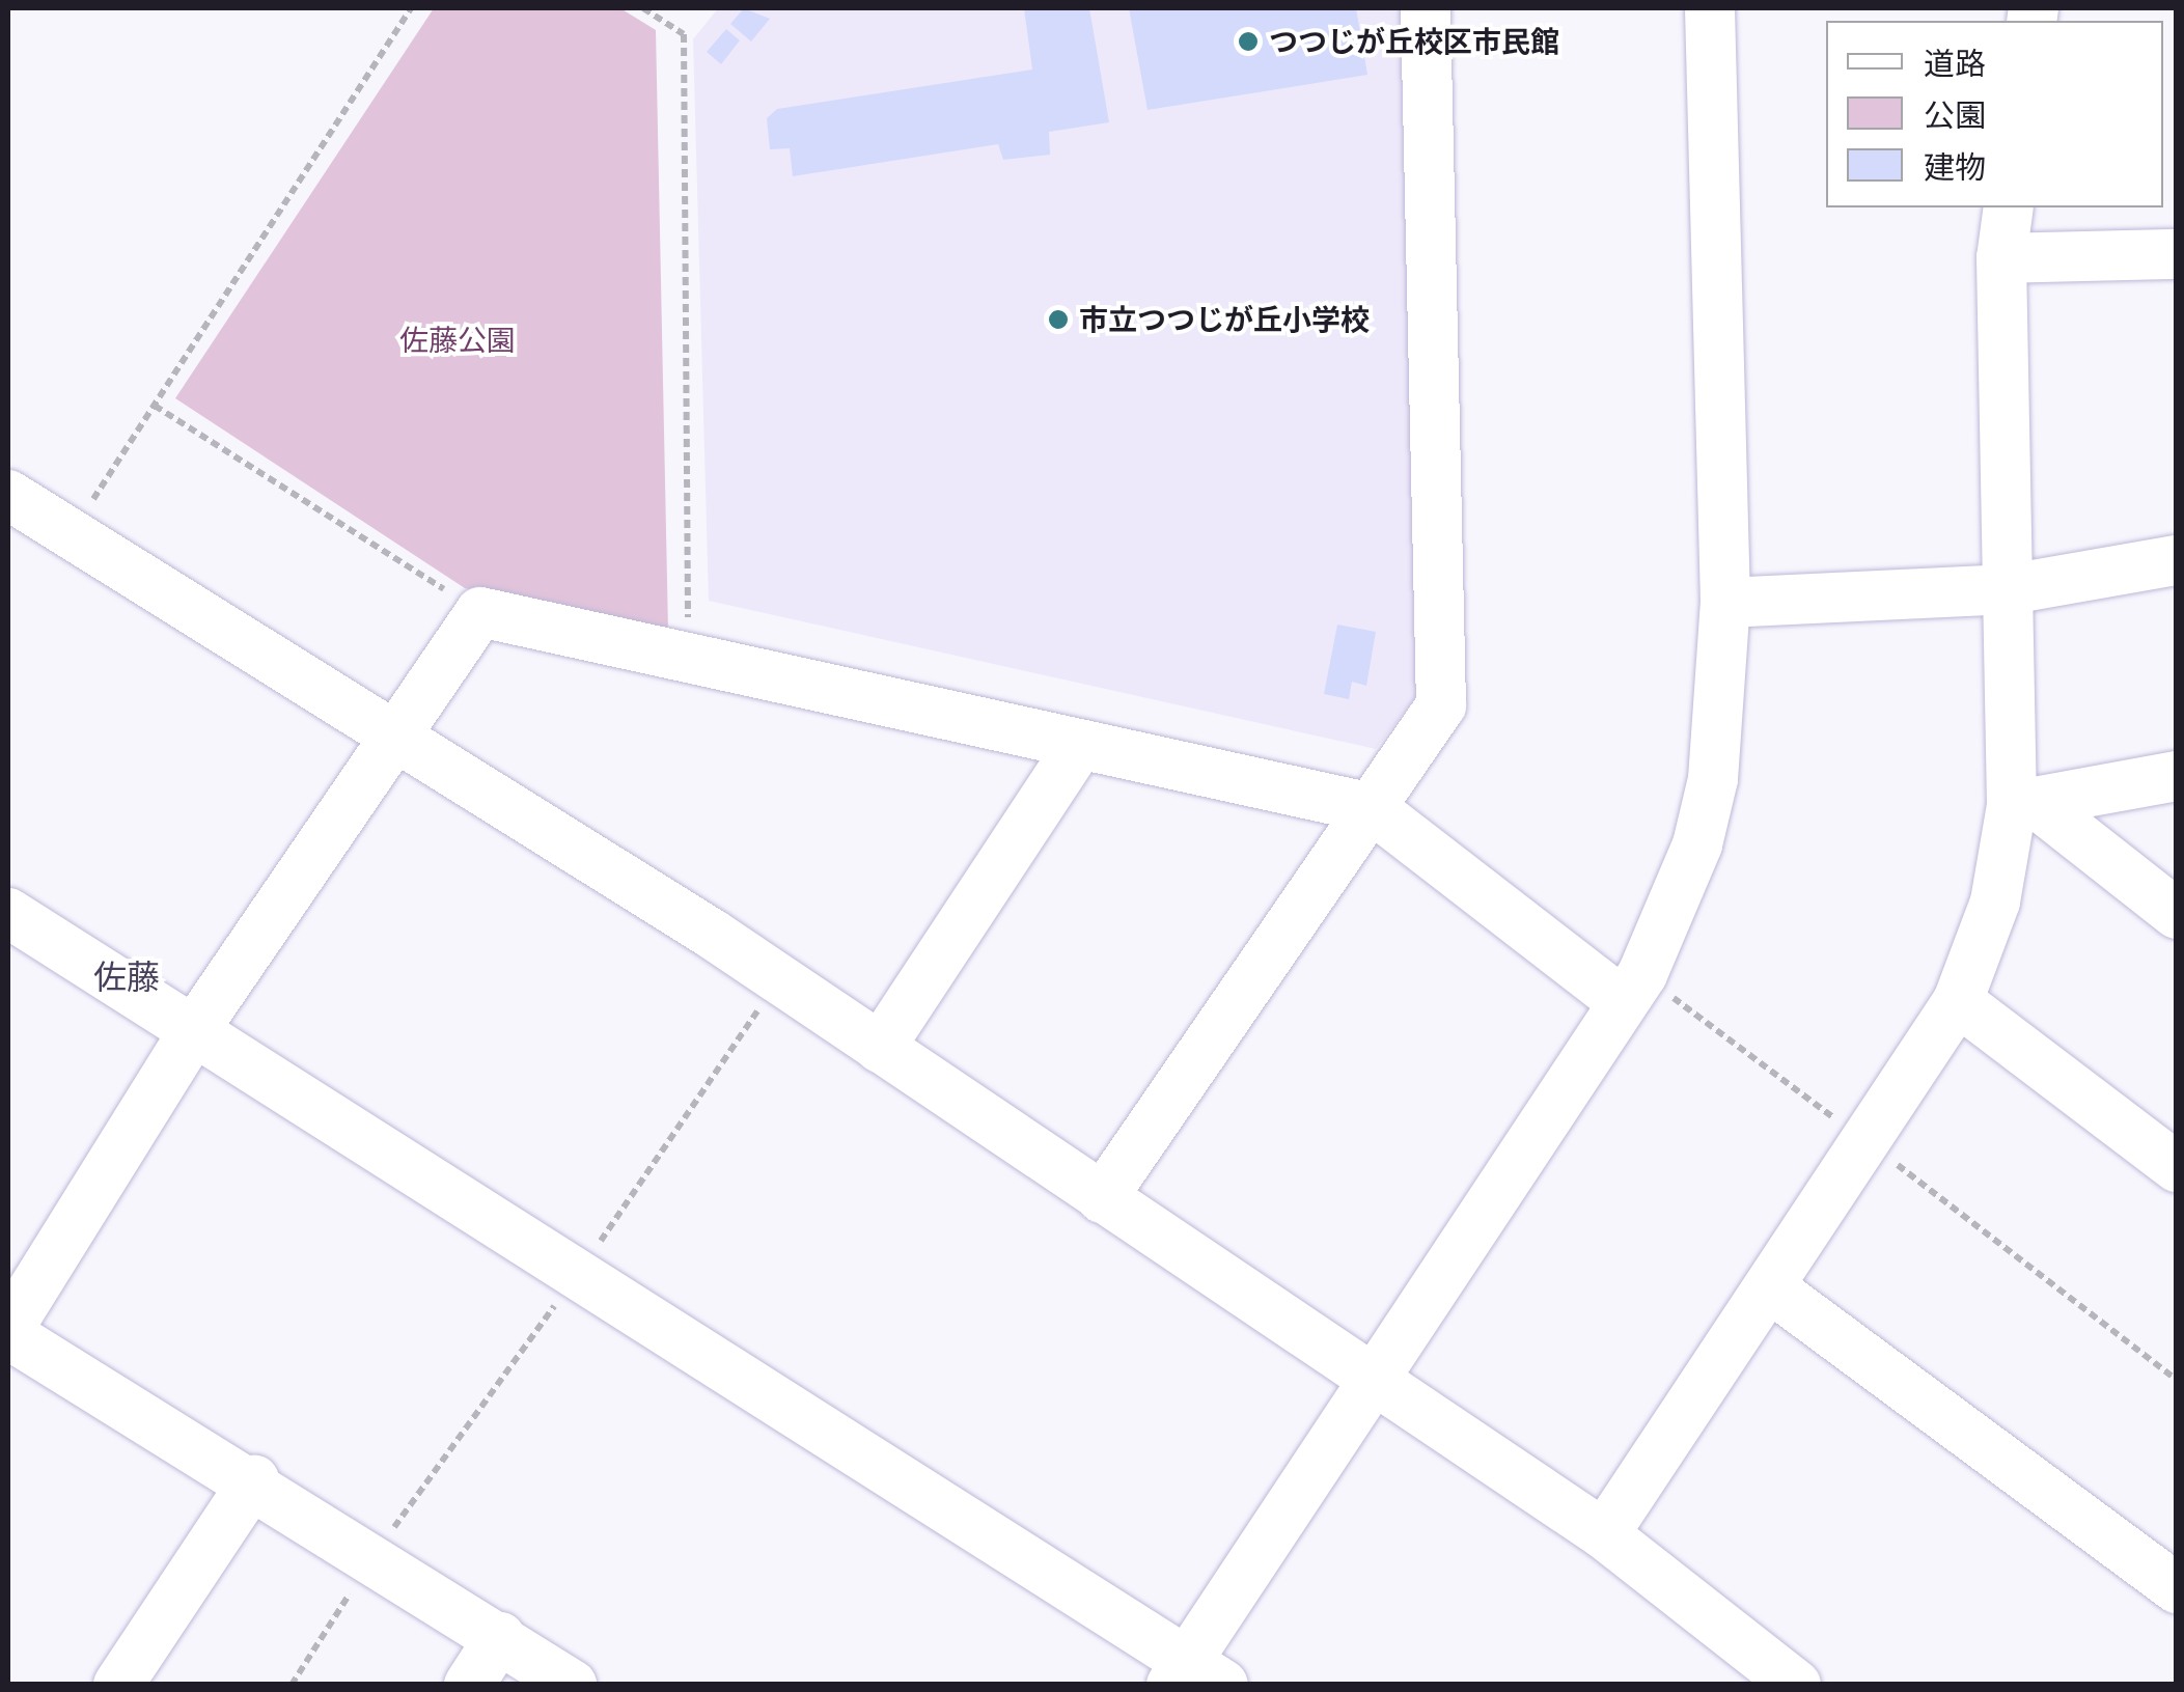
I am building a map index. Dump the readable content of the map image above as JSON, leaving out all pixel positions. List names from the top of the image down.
{
  "districts": ["佐藤"],
  "parks": ["佐藤公園"],
  "places": ["つつじが丘校区市民館", "市立つつじが丘小学校"],
  "legend": ["道路", "公園", "建物"]
}
